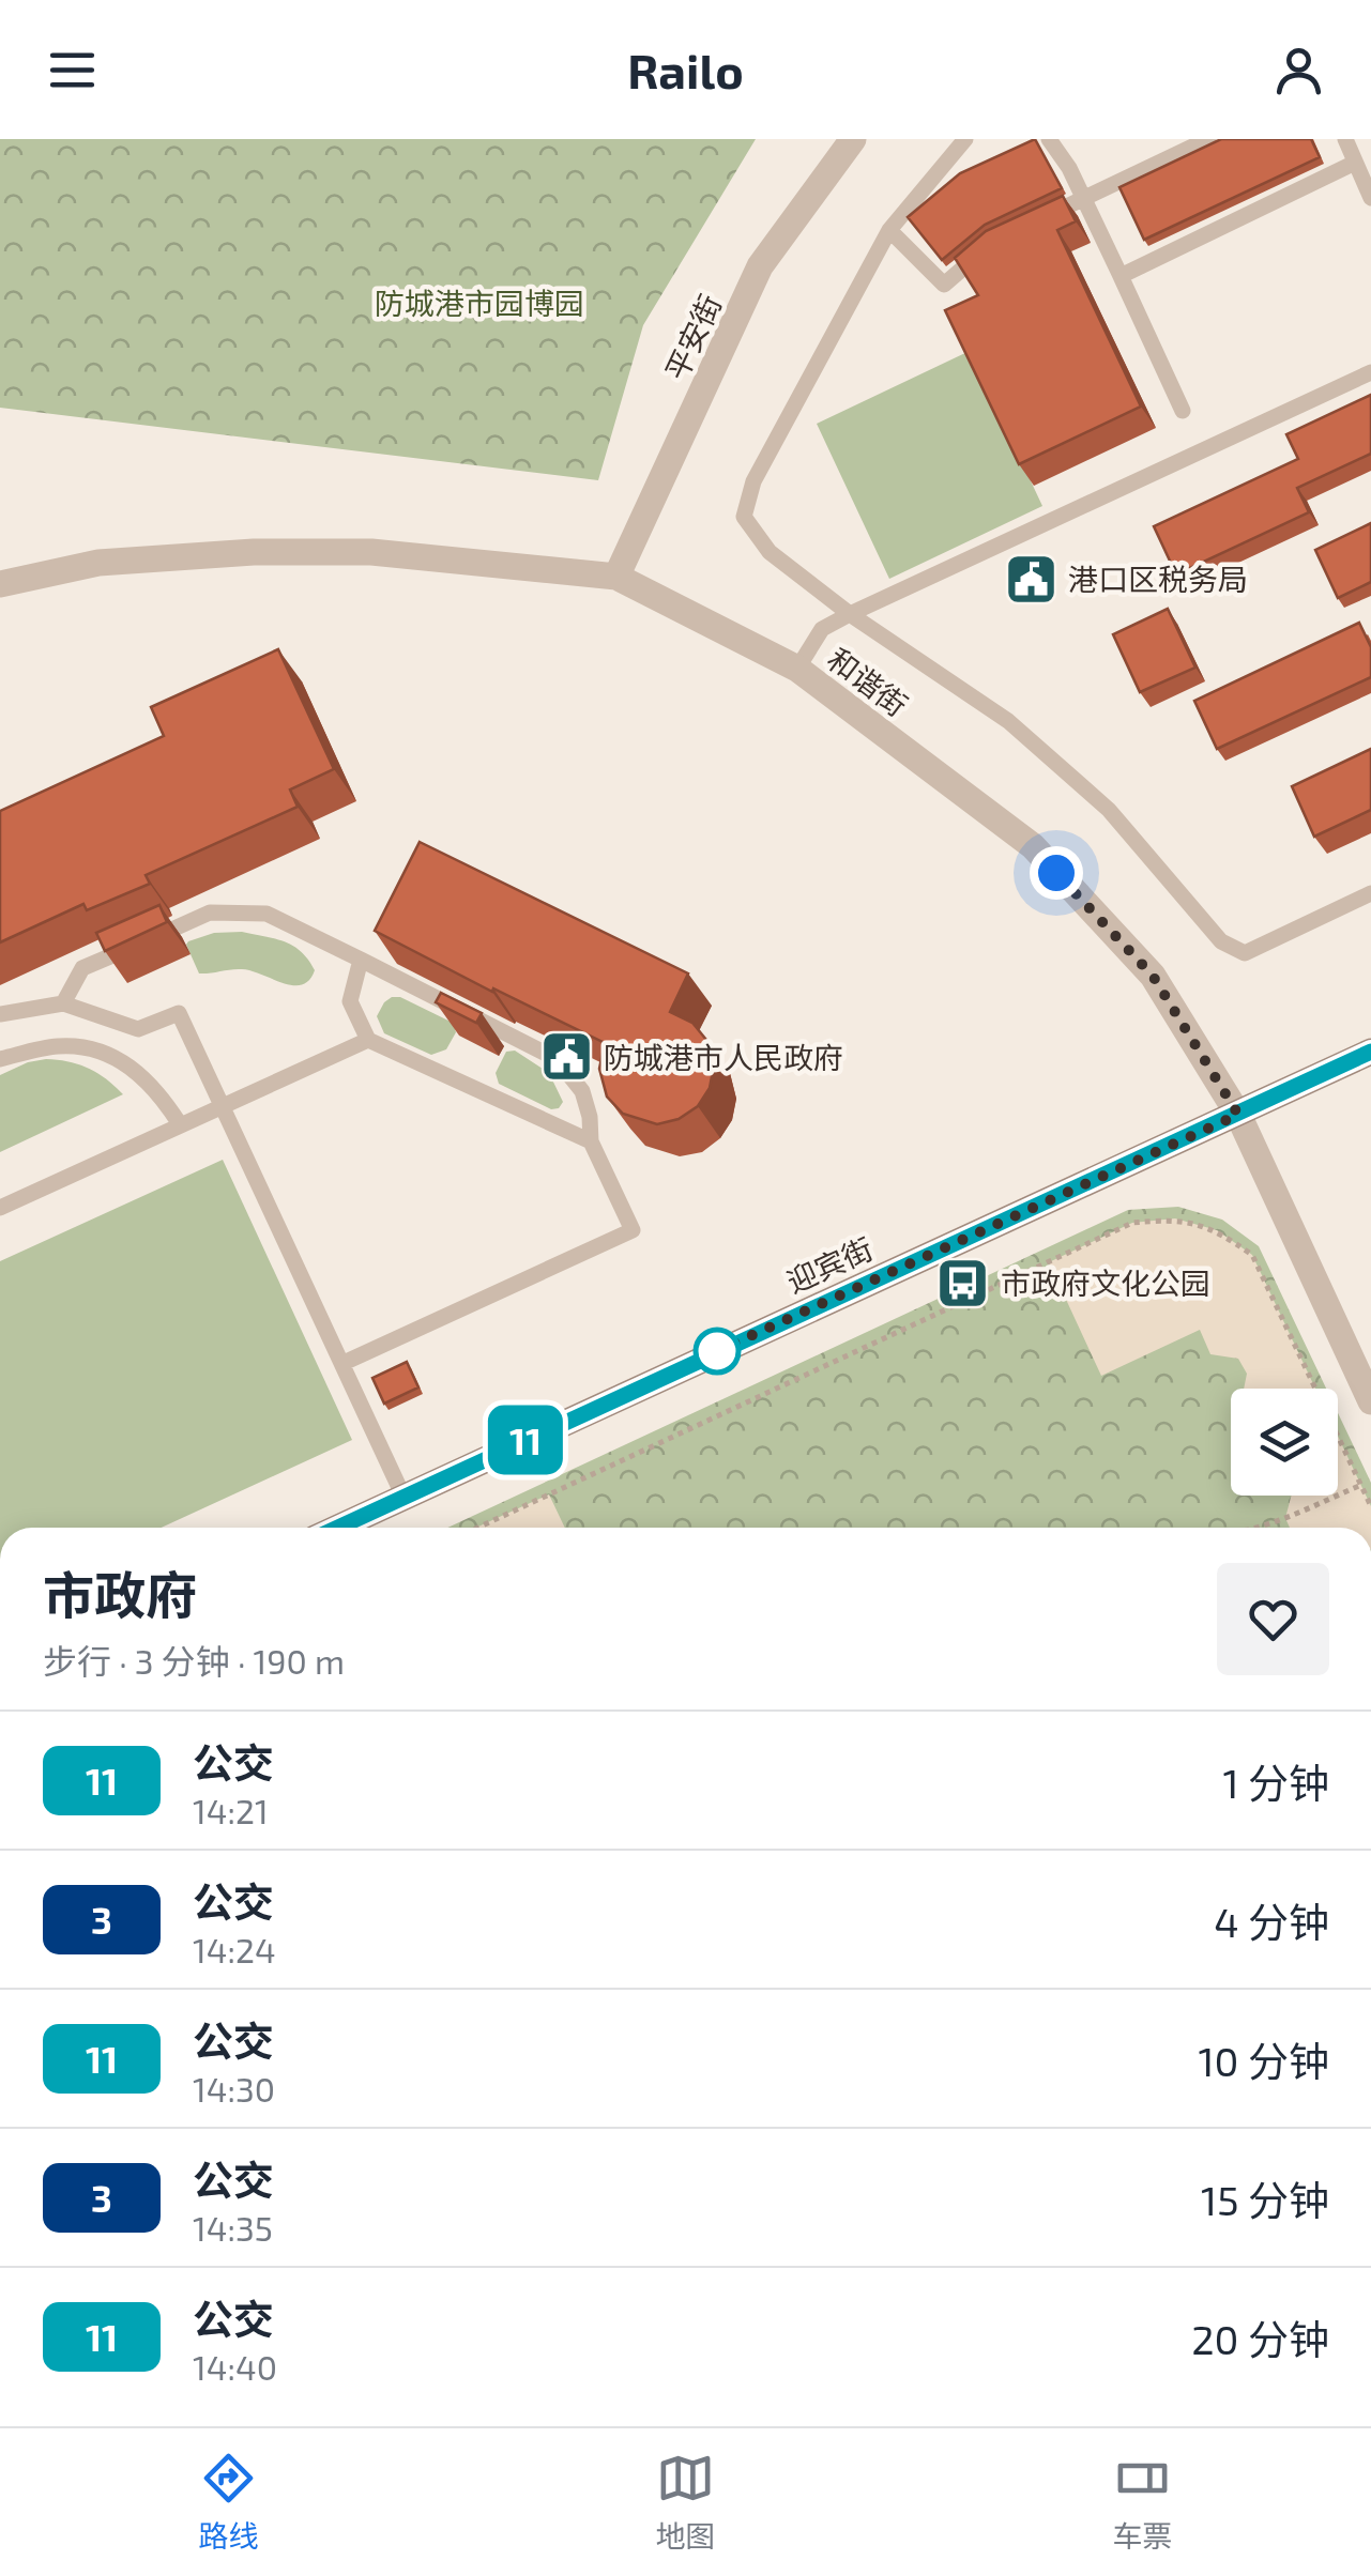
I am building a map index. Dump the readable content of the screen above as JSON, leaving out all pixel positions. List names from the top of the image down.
{
  "streets": {
    "main road": ["迎宾街"],
    "street": ["平安街", "和谐街"]
  },
  "crossings": [
    ["平安街", "和谐街"],
    ["和谐街", "迎宾街"]
  ],
  "parks": ["防城港市园博园"],
  "places": {
    "public building": ["港口区税务局", "防城港市人民政府"],
    "bus stop": ["市政府文化公园"]
  },
  "lines": ["bus line 11"],
  "page": {
    "header": "Railo",
    "on_map": "11",
    "heading": ["市政府", "步行 · 3 分钟 · 190 m"],
    "list": [
      {
        "mark": "11",
        "name": "公交",
        "note": "14:21",
        "value": "1 分钟"
      },
      {
        "mark": "3",
        "name": "公交",
        "note": "14:24",
        "value": "4 分钟"
      },
      {
        "mark": "11",
        "name": "公交",
        "note": "14:30",
        "value": "10 分钟"
      },
      {
        "mark": "3",
        "name": "公交",
        "note": "14:35",
        "value": "15 分钟"
      },
      {
        "mark": "11",
        "name": "公交",
        "note": "14:40",
        "value": "20 分钟"
      }
    ],
    "tabs": ["路线", "地图", "车票"]
  }
}
